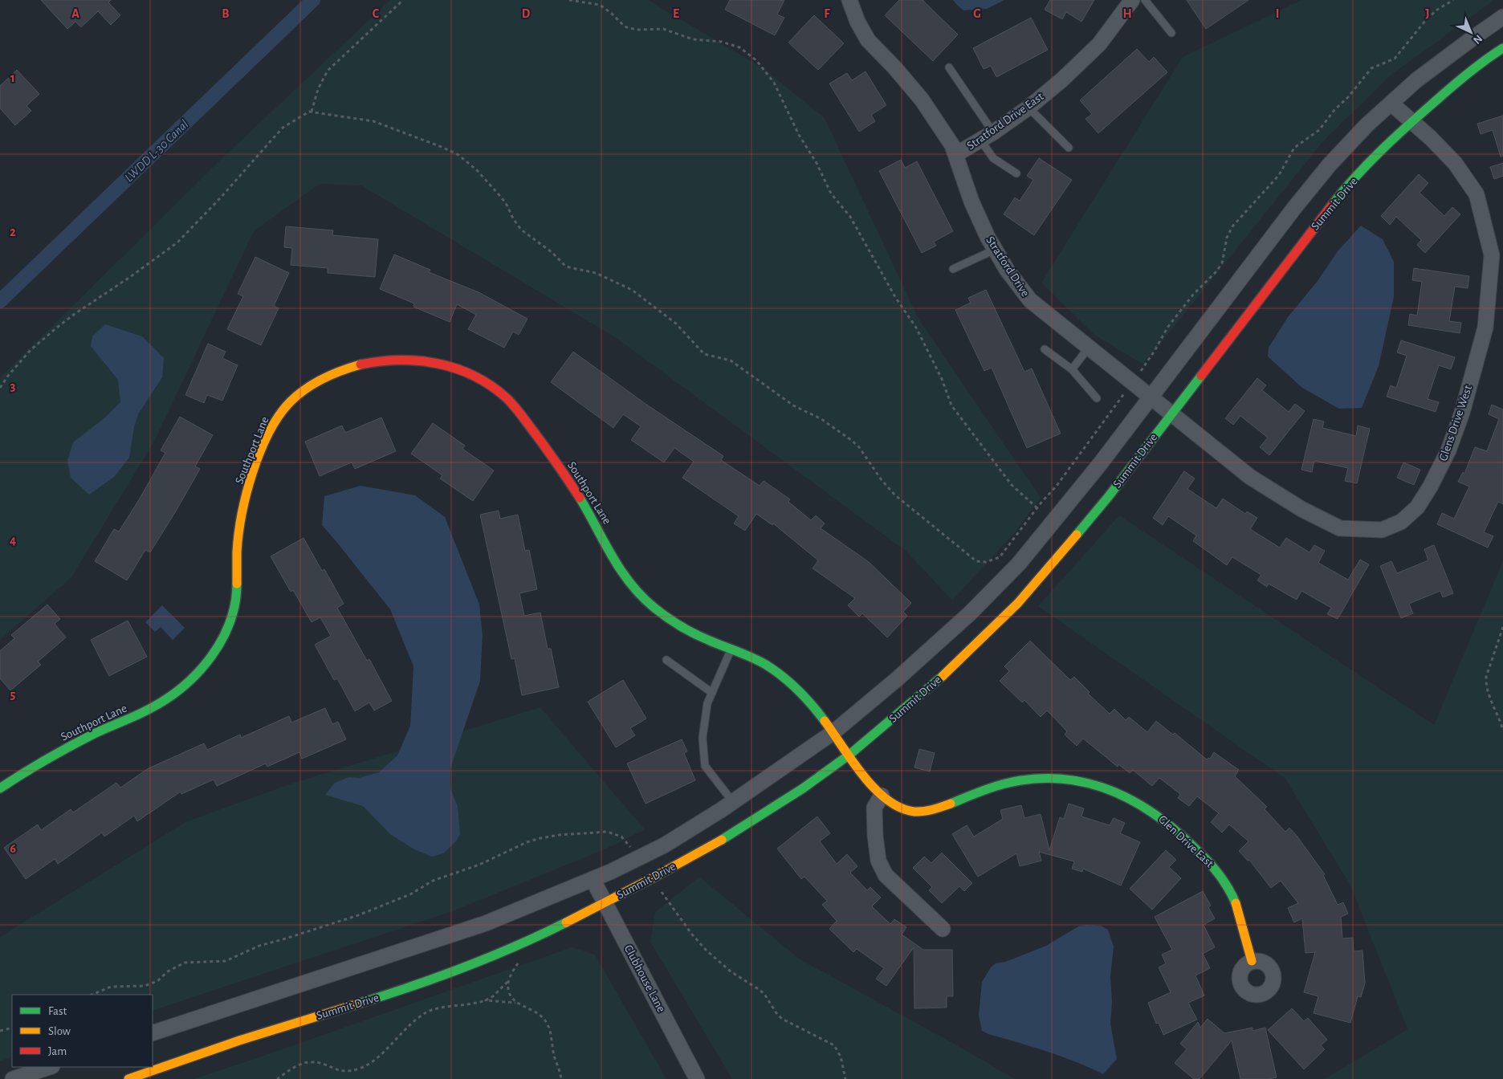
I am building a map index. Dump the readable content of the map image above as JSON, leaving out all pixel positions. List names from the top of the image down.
{
  "streets": {
    "street": [
      "Stratford Drive East",
      "Summit Drive",
      "Stratford Drive",
      "Glens Drive West",
      "Southport Lane",
      "Glen Drive East",
      "Clubhouse Lane"
    ]
  },
  "crossings": [
    ["Stratford Drive East", "Stratford Drive"],
    ["Summit Drive", "Stratford Drive"],
    ["Summit Drive", "Glens Drive West"],
    ["Summit Drive", "Southport Lane"],
    ["Summit Drive", "Glen Drive East"],
    ["Summit Drive", "Clubhouse Lane"],
    ["Stratford Drive", "Glens Drive West"],
    ["Southport Lane", "Glen Drive East"]
  ],
  "water": ["LWDD L-30 Canal"],
  "legend": ["Fast", "Slow", "Jam"],
  "north": "bottom right",
  "grid": {
    "columns": [
      "A",
      "B",
      "C",
      "D",
      "E",
      "F",
      "G",
      "H",
      "I",
      "J"
    ],
    "rows": [
      "1",
      "2",
      "3",
      "4",
      "5",
      "6"
    ]
  }
}
